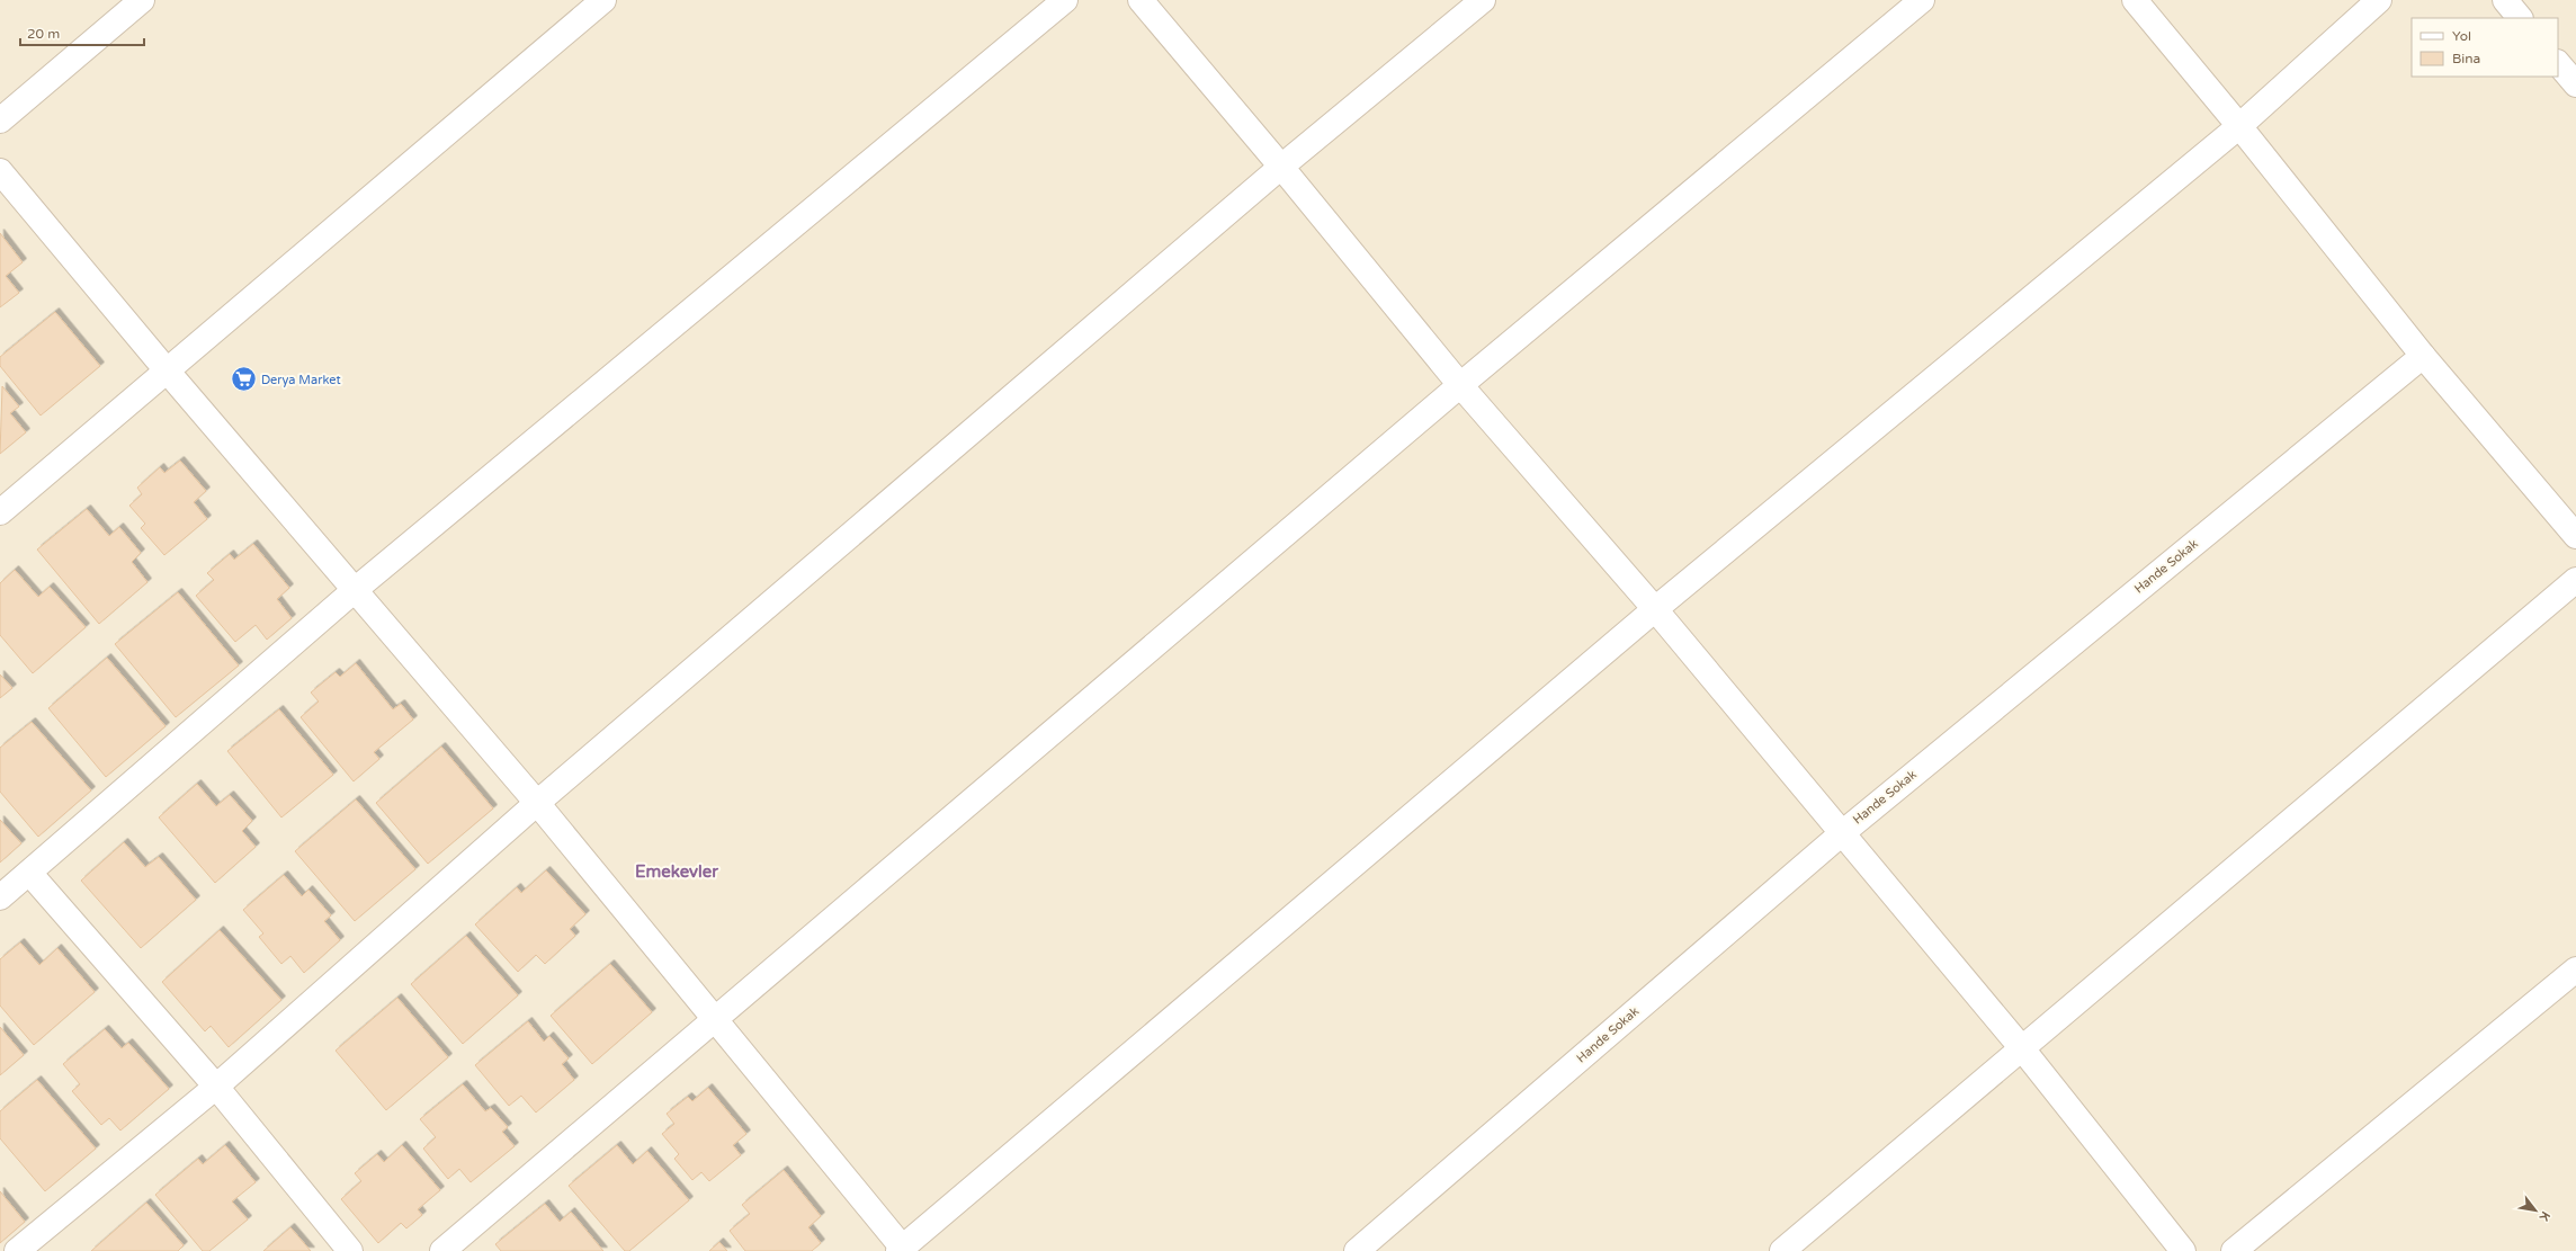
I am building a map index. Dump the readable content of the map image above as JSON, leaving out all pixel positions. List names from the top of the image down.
{
  "streets": {
    "street": ["Hande Sokak"]
  },
  "districts": ["Emekevler"],
  "places": {
    "supermarket": ["Derya Market"]
  },
  "legend": ["Yol", "Bina"],
  "scale_bar": "20 m",
  "north": "bottom right"
}
